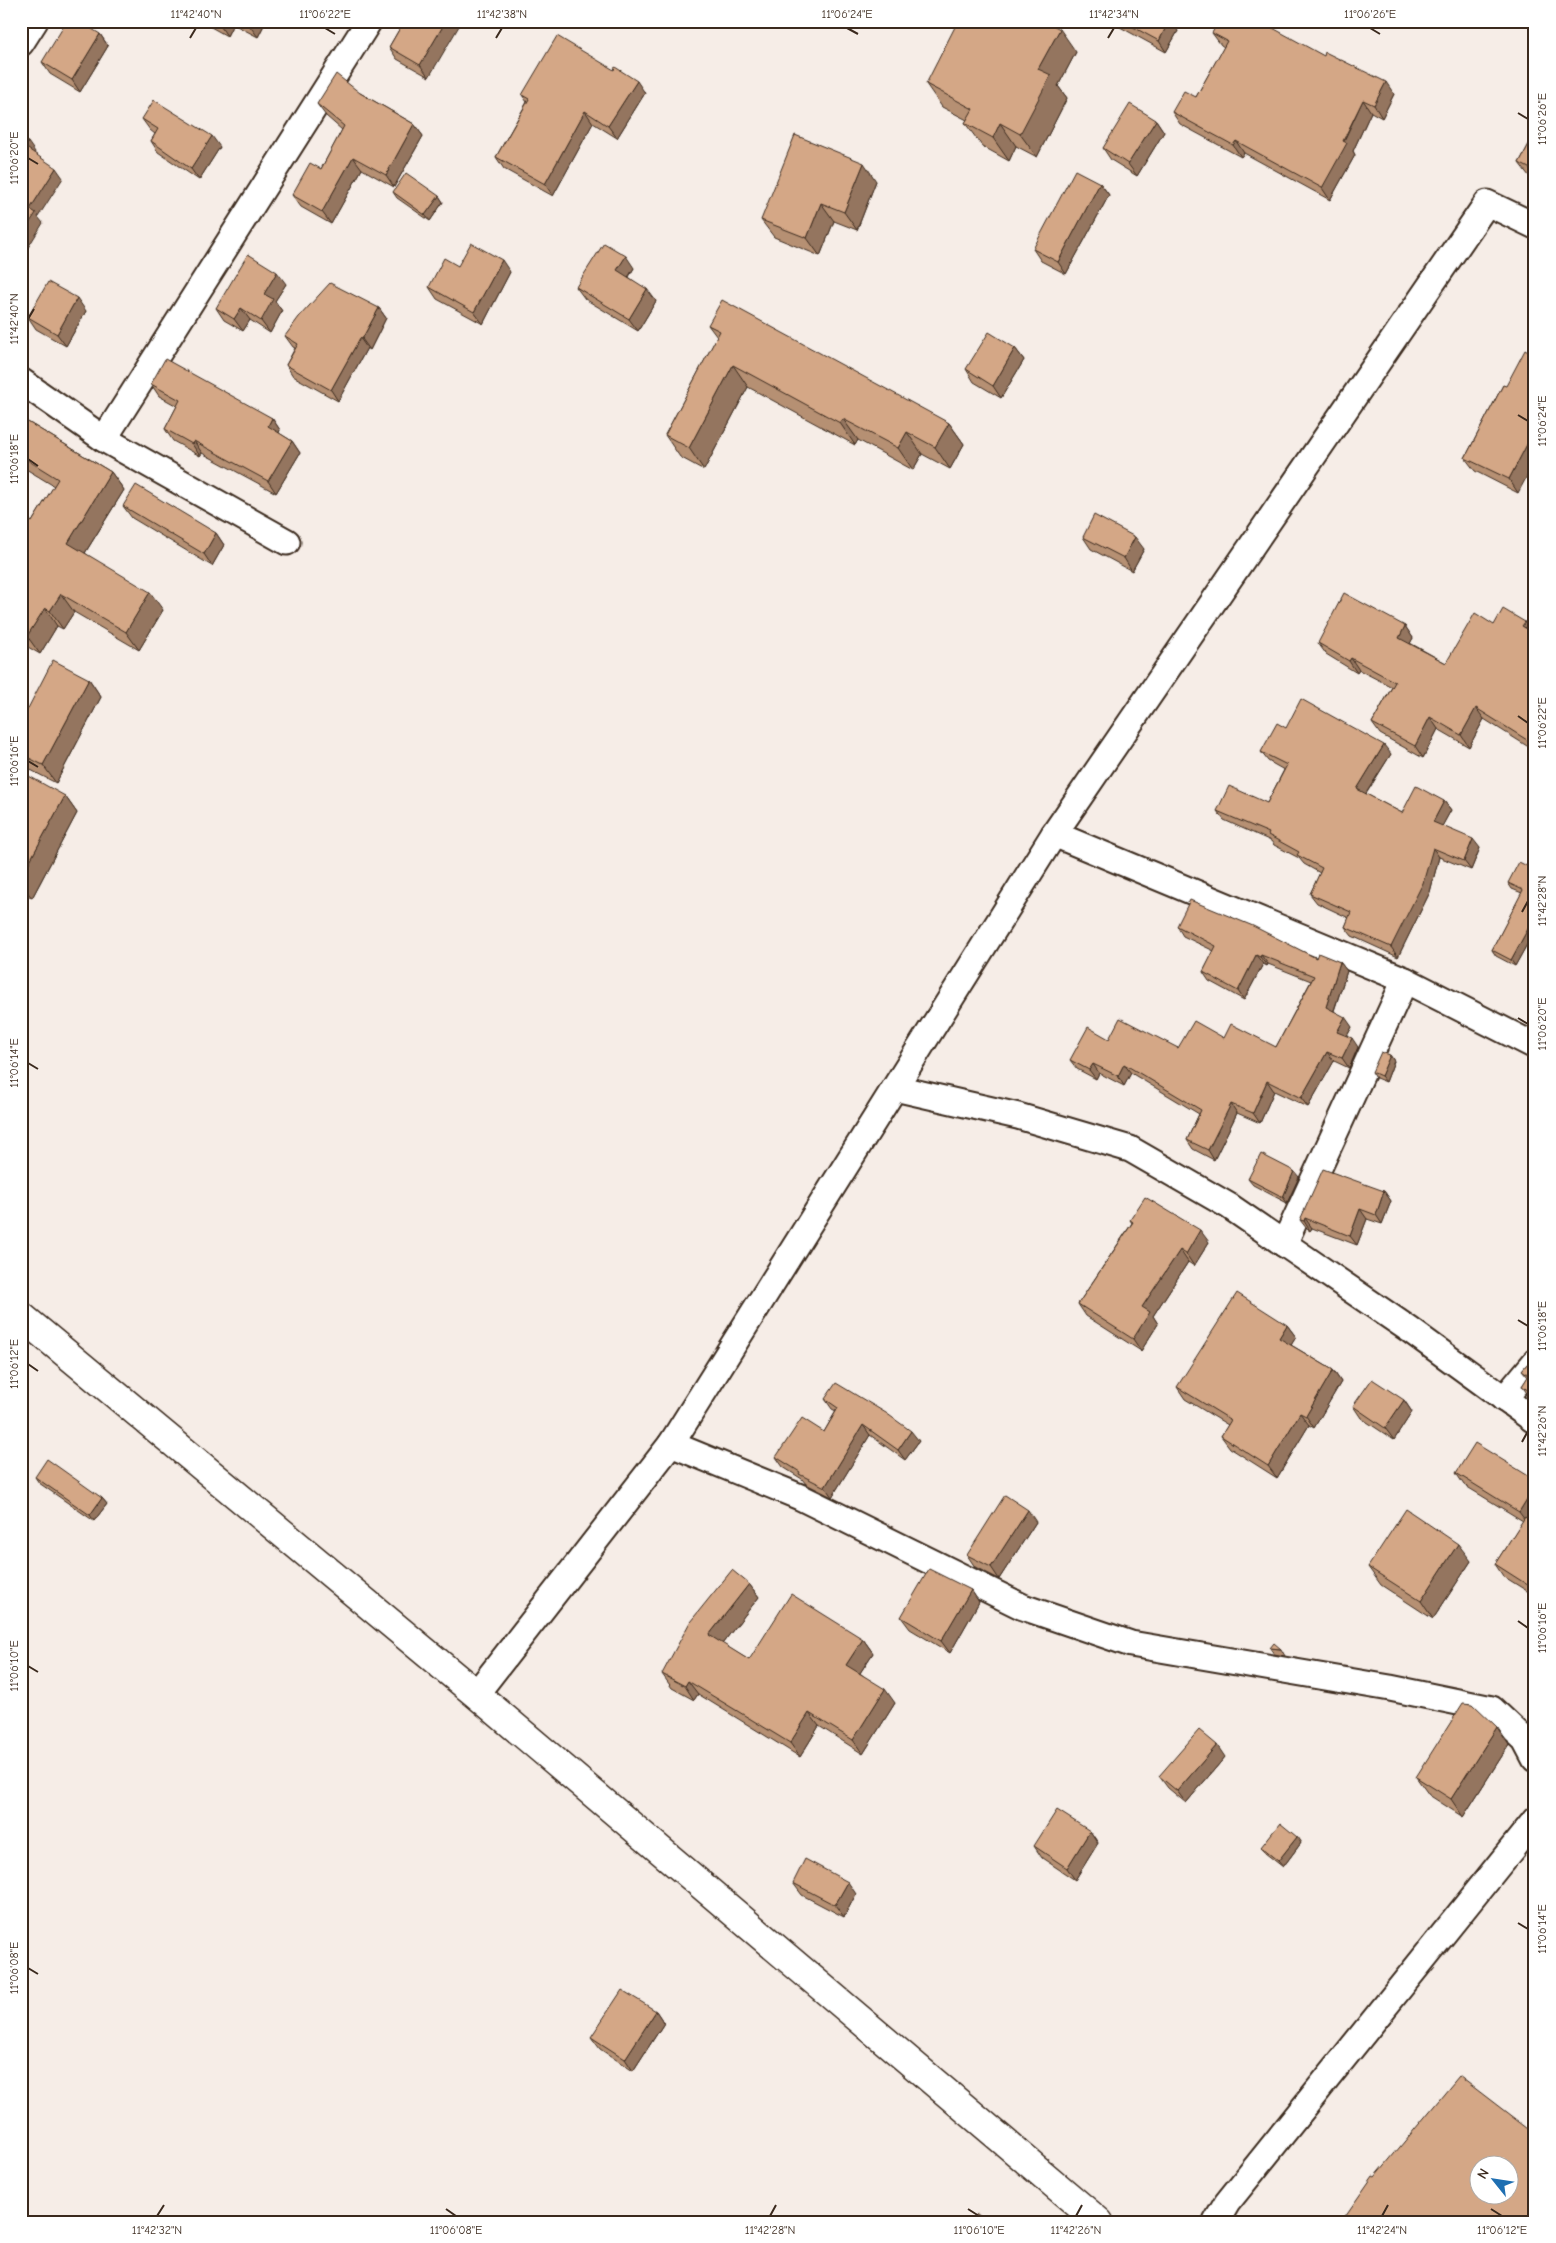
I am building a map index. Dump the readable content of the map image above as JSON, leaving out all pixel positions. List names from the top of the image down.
{
  "north": "top left",
  "coordinates": [
    "11°42'40\"N",
    "11°06'22\"E",
    "11°42'38\"N",
    "11°06'24\"E",
    "11°42'34\"N",
    "11°06'26\"E",
    "11°06'20\"E",
    "11°06'18\"E",
    "11°06'16\"E",
    "11°42'28\"N",
    "11°06'14\"E",
    "11°06'12\"E",
    "11°42'26\"N",
    "11°06'10\"E",
    "11°06'08\"E",
    "11°42'32\"N",
    "11°42'24\"N"
  ]
}
